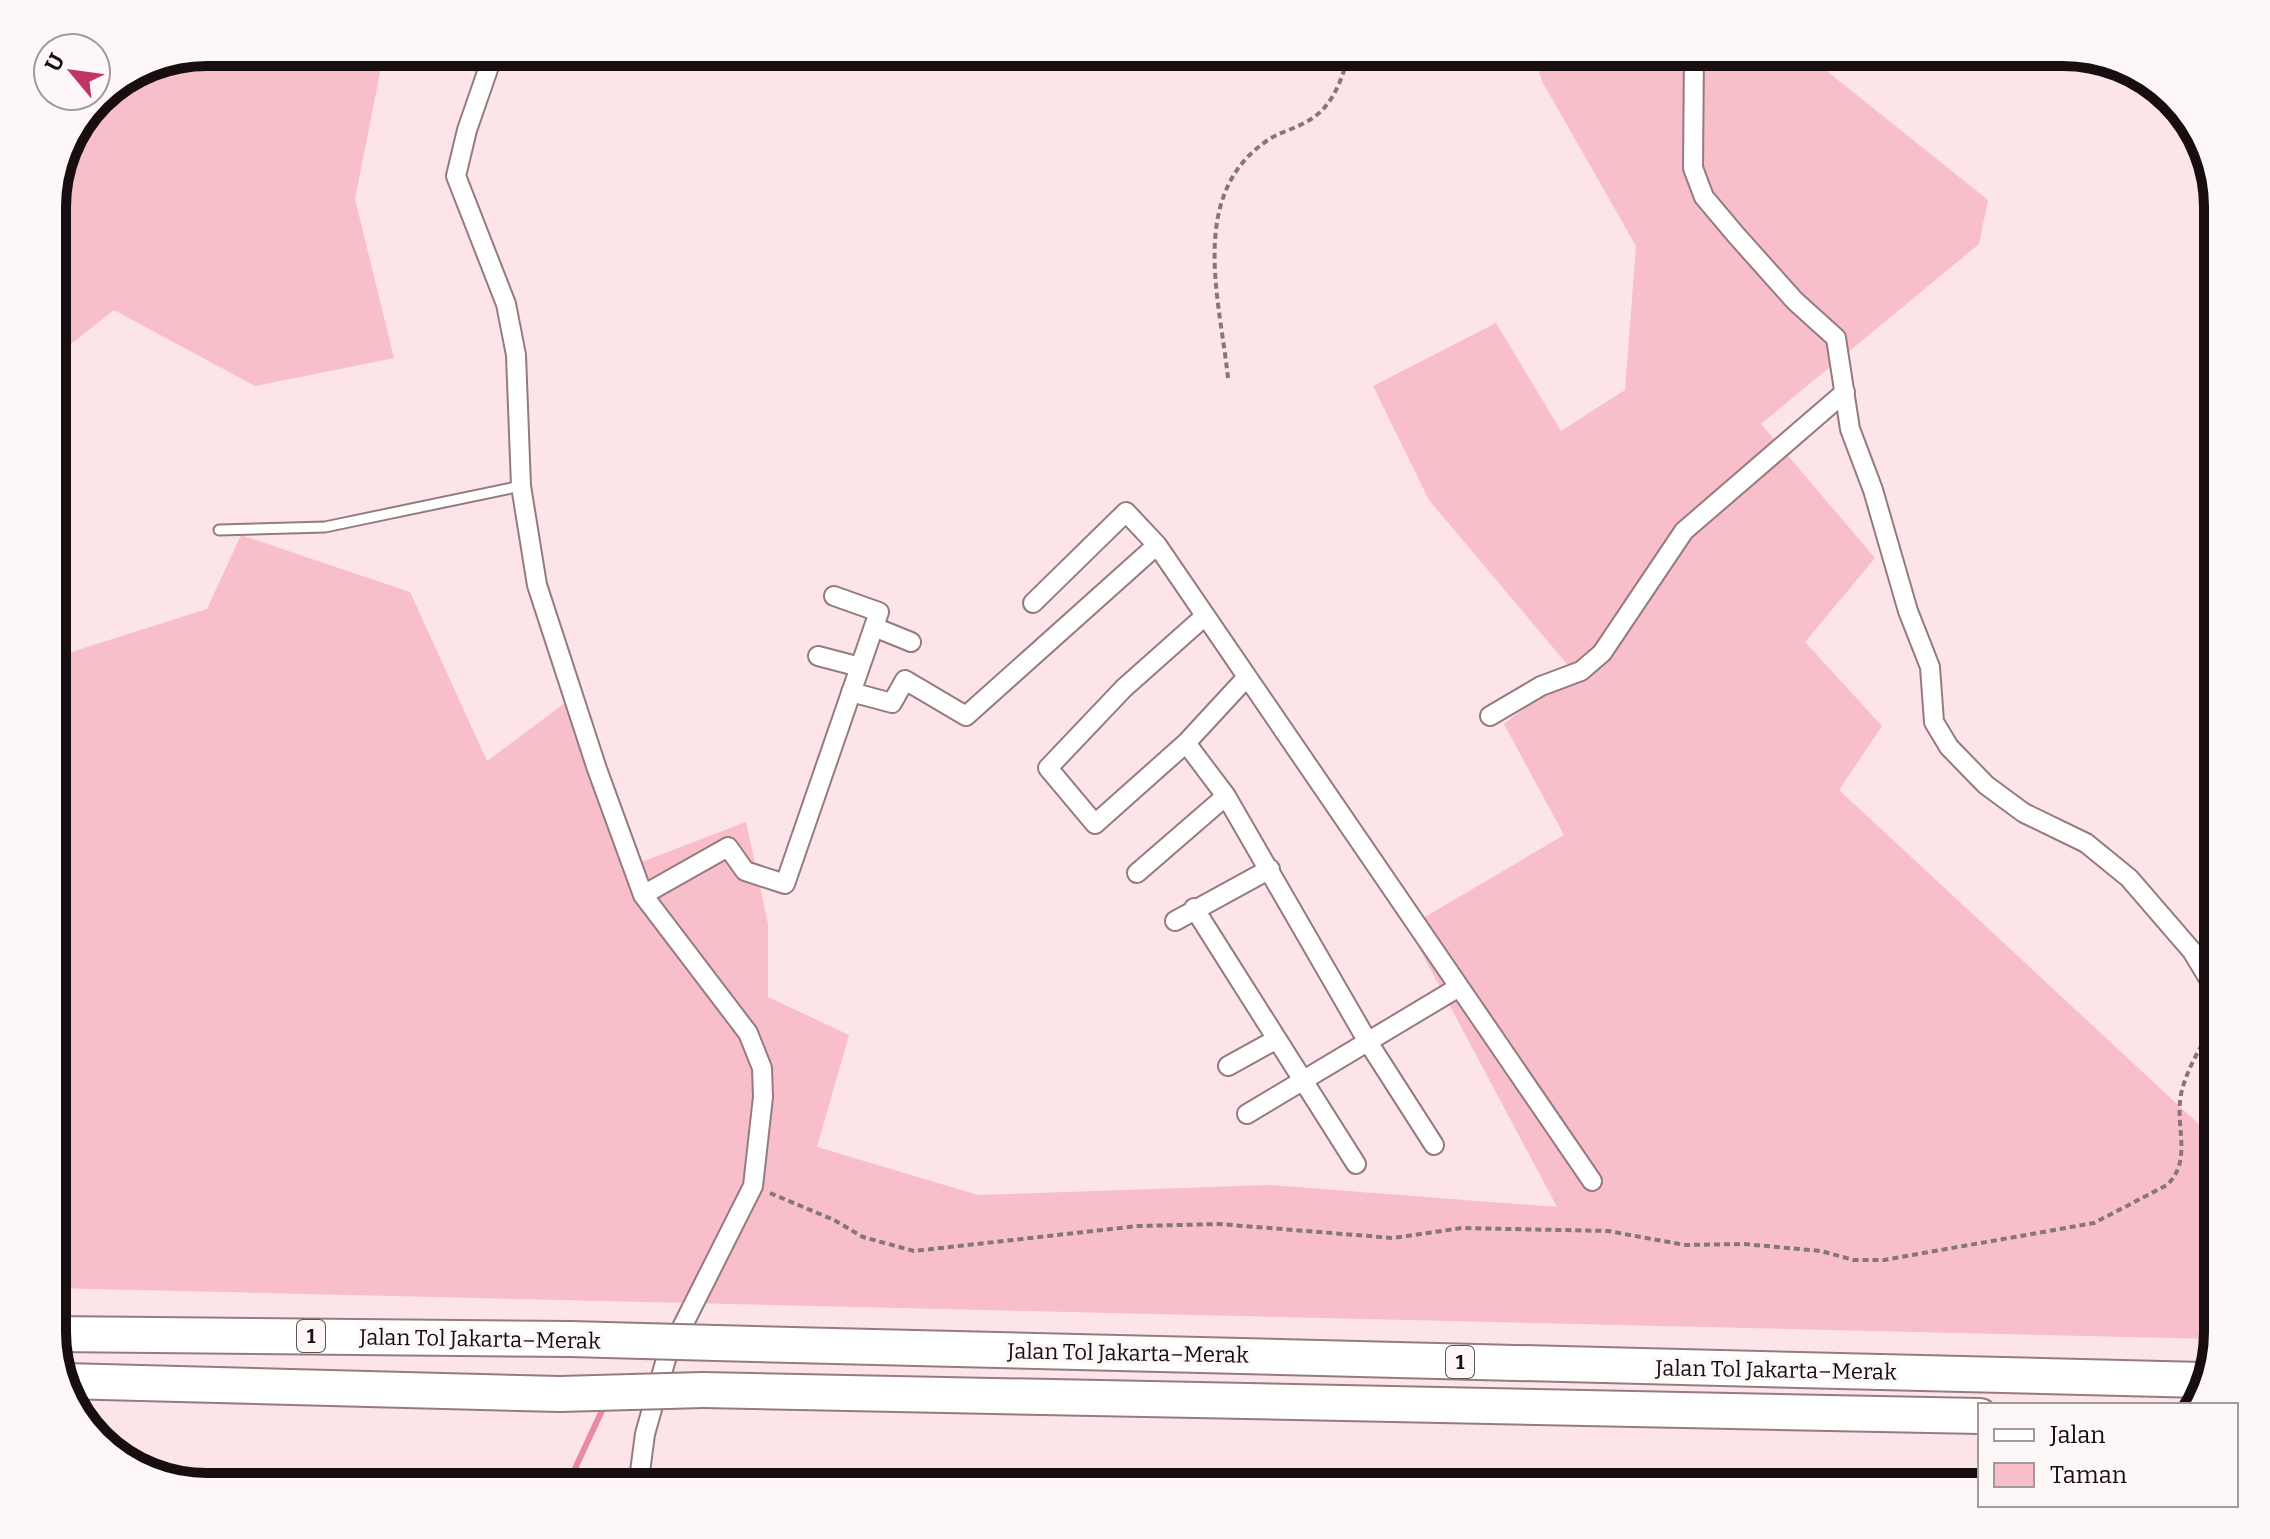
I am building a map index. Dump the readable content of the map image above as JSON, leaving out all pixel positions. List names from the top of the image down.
{
  "streets": {
    "highway": ["1", "Jalan Tol Jakarta–Merak"]
  },
  "legend": ["Jalan", "Taman"],
  "north": "top left"
}
